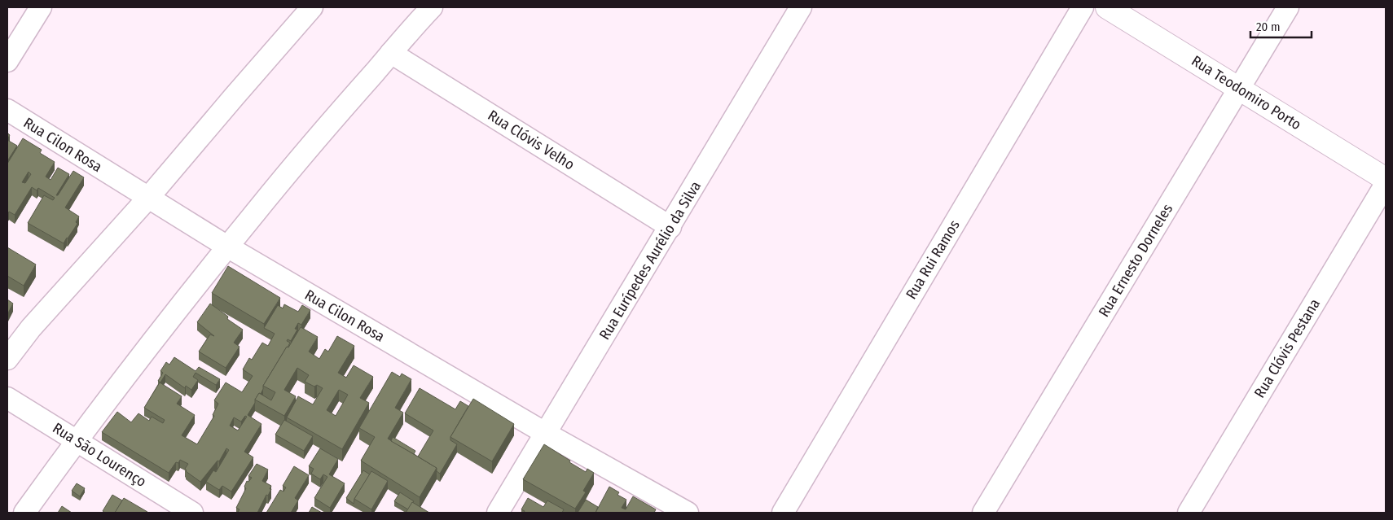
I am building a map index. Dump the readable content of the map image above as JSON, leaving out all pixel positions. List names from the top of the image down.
{
  "streets": {
    "main road": ["Rua Teodomiro Porto"],
    "street": [
      "Rua Clóvis Velho",
      "Rua Cilon Rosa",
      "Rua Rui Ramos",
      "Rua Eurípedes Aurélio da Silva",
      "Rua Ernesto Dorneles",
      "Rua Clóvis Pestana",
      "Rua São Lourenço"
    ]
  },
  "crossings": [
    ["Rua Teodomiro Porto", "Rua Ernesto Dorneles"],
    ["Rua Clóvis Velho", "Rua Eurípedes Aurélio da Silva"],
    ["Rua Cilon Rosa", "Rua Eurípedes Aurélio da Silva"]
  ],
  "scale_bar": "20 m"
}
